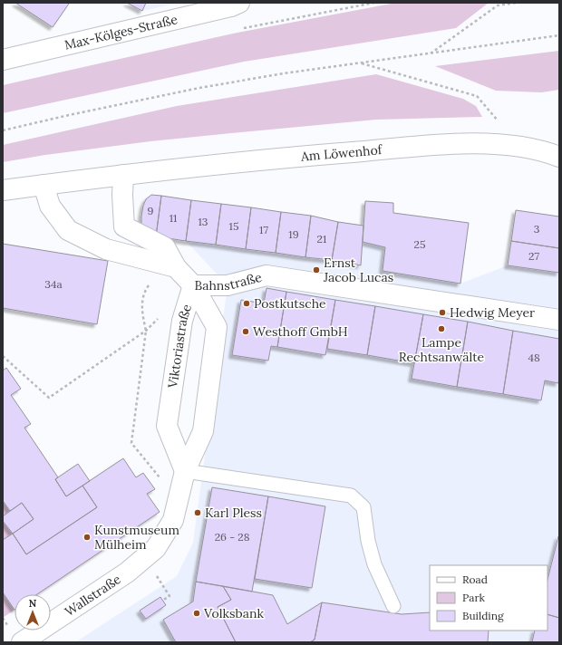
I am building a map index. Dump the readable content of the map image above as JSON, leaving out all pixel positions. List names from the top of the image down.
{
  "streets": {
    "street": [
      "Max-Kölges-Straße",
      "Am Löwenhof",
      "Bahnstraße",
      "Viktoriastraße",
      "Wallstraße"
    ]
  },
  "crossings": [
    ["Bahnstraße", "Viktoriastraße"],
    ["Viktoriastraße", "Wallstraße"]
  ],
  "places": [
    "Ernst Jacob Lucas",
    "Postkutsche",
    "Hedwig Meyer",
    "Lampe Rechtsanwälte",
    "Westhoff GmbH",
    "Karl Pless",
    "Kunstmuseum Mülheim",
    "Volksbank"
  ],
  "house_numbers": [
    "9",
    "11",
    "13",
    "15",
    "3",
    "17",
    "19",
    "21",
    "25",
    "27",
    "34a",
    "48",
    "26 - 28"
  ],
  "legend": ["Road", "Park", "Building"],
  "north": "top"
}
